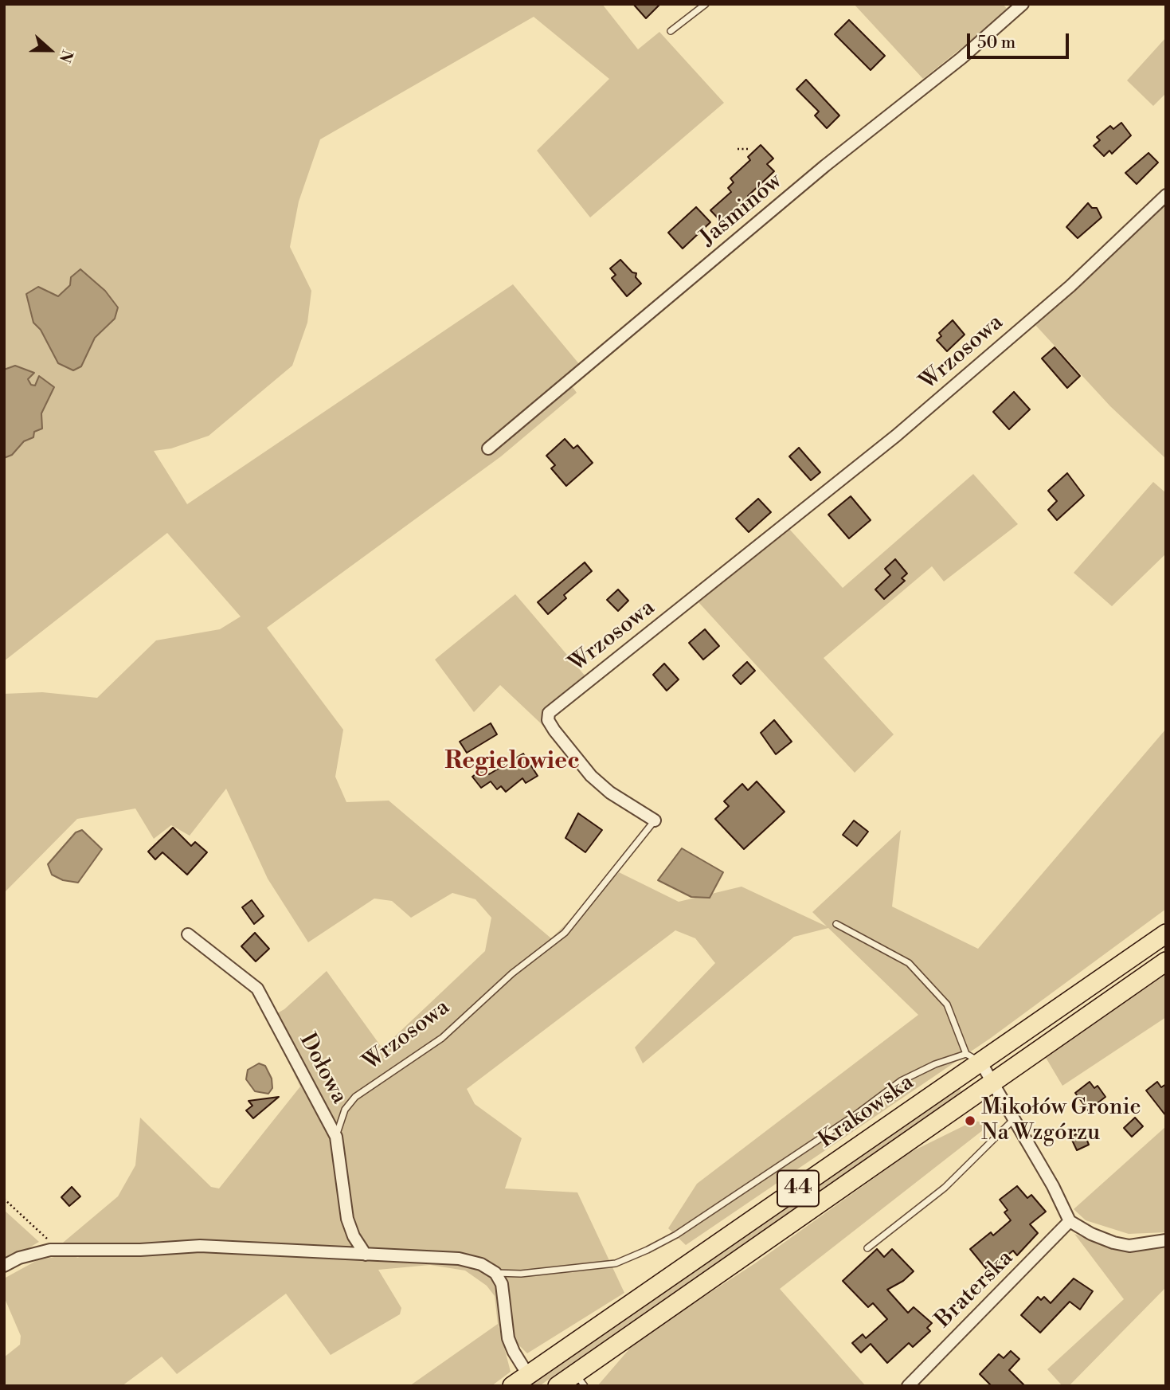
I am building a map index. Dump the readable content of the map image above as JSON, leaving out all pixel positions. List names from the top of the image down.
{
  "streets": {
    "main road": ["Krakowska", "44"],
    "street": [
      "Jaśminów",
      "Wrzosowa",
      "Dołowa",
      "Braterska"
    ]
  },
  "crossings": [
    ["Wrzosowa", "Dołowa"]
  ],
  "districts": ["Regielowiec"],
  "places": ["Mikołów Gronie Na Wzgórzu"],
  "scale_bar": "50 m",
  "north": "right"
}
